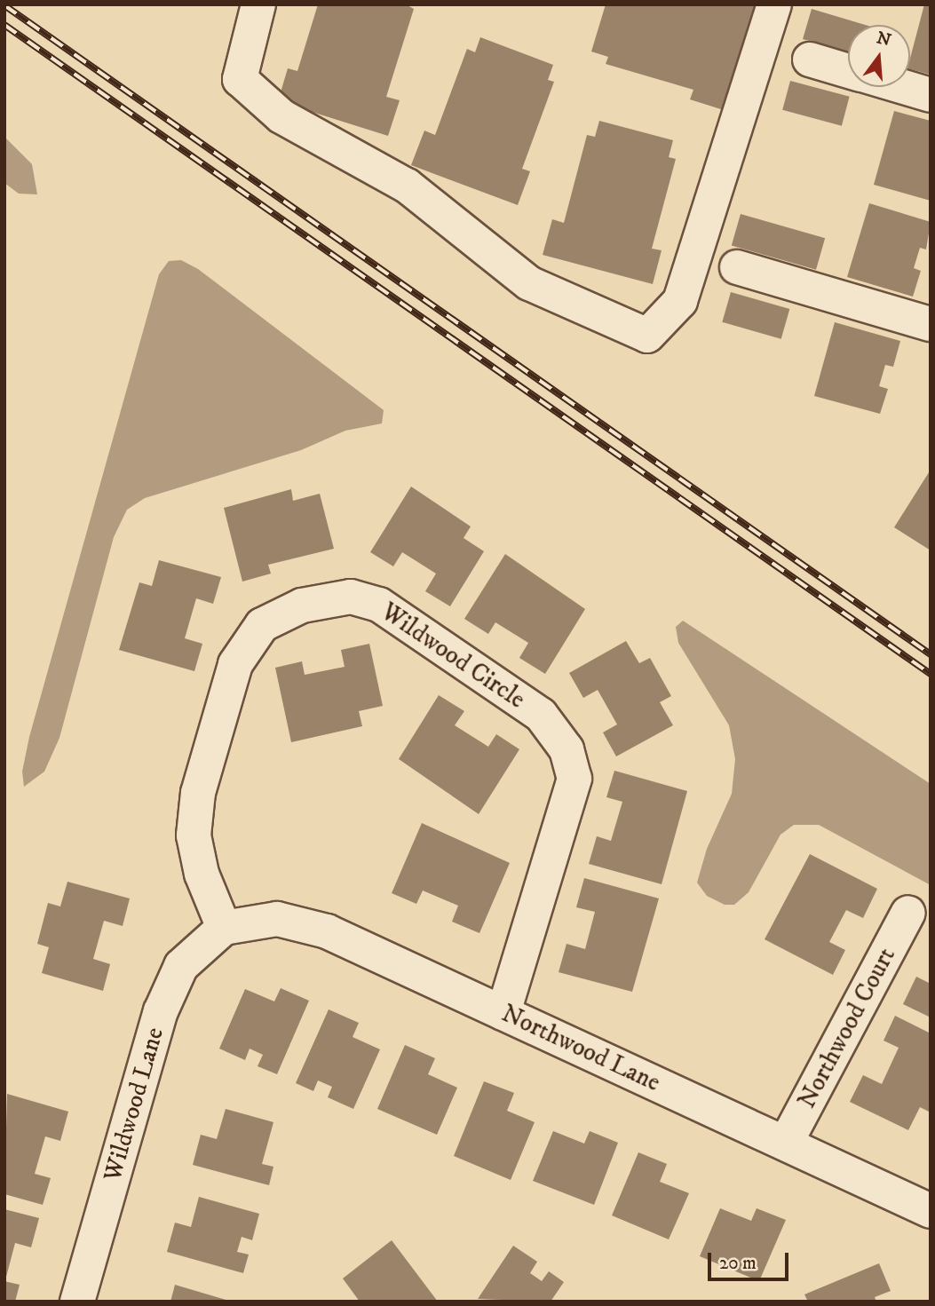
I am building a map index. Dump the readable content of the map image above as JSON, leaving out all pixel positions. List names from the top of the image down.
{
  "streets": {
    "street": [
      "Wildwood Circle",
      "Northwood Court",
      "Northwood Lane",
      "Wildwood Lane"
    ]
  },
  "crossings": [
    ["Wildwood Circle", "Northwood Lane"],
    ["Wildwood Circle", "Wildwood Lane"],
    ["Northwood Court", "Northwood Lane"],
    ["Northwood Lane", "Wildwood Lane"]
  ],
  "scale_bar": "20 m",
  "north": "top"
}
